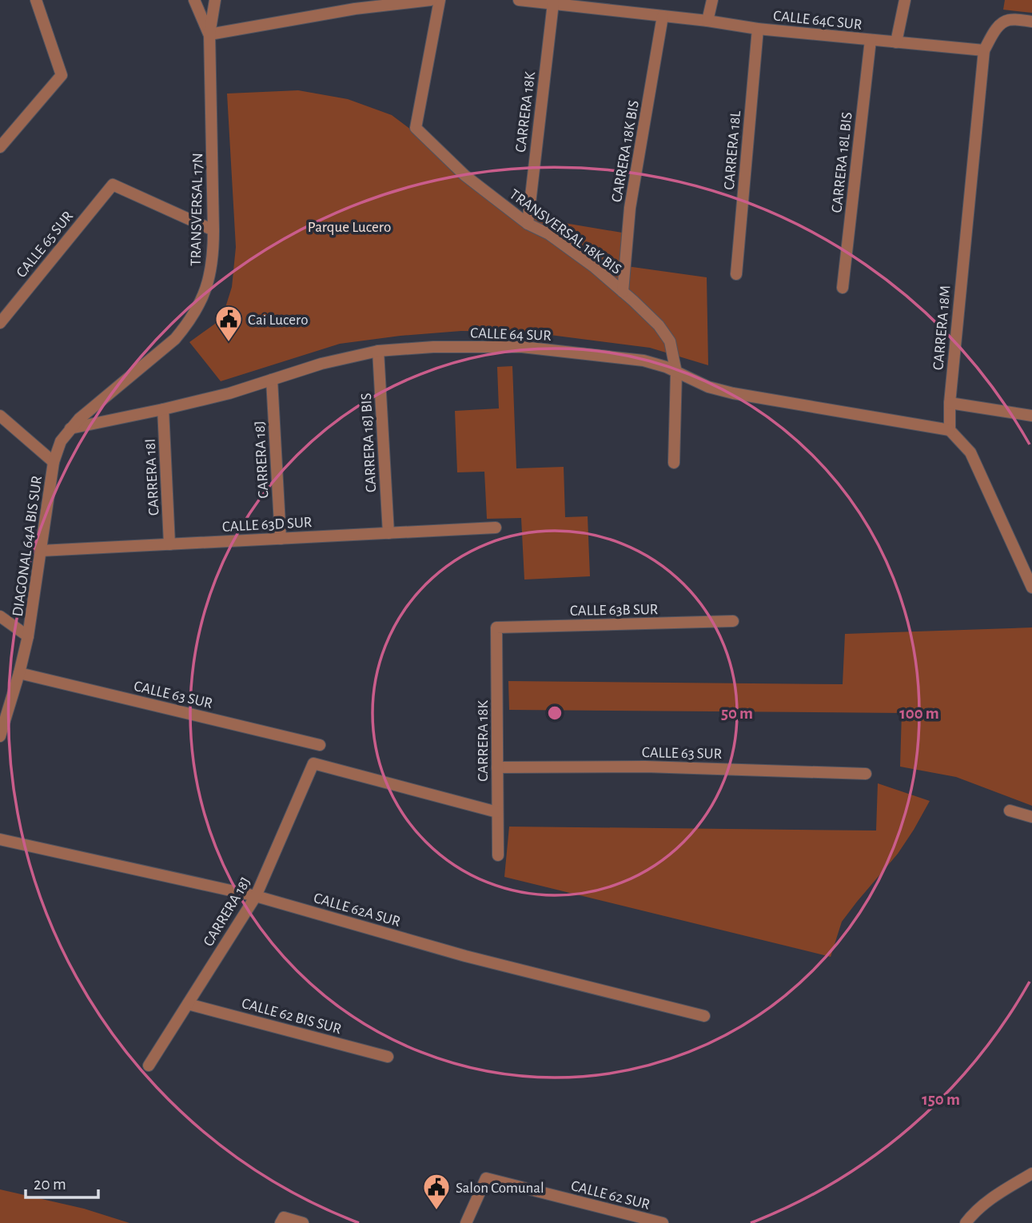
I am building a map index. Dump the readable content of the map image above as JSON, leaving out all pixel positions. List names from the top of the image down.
{
  "streets": {
    "street": [
      "CALLE 64C SUR",
      "CARRERA 18K",
      "CARRERA 18L",
      "CARRERA 18K BIS",
      "CARRERA 18L BIS",
      "TRANSVERSAL 17N",
      "TRANSVERSAL 18K BIS",
      "CALLE 65 SUR",
      "CARRERA 18M",
      "CALLE 64 SUR",
      "CARRERA 18J BIS",
      "CARRERA 18J",
      "CARRERA 18I",
      "CALLE 63D SUR",
      "DIAGONAL 64A BIS SUR",
      "CALLE 63B SUR",
      "CALLE 63 SUR",
      "CALLE 62A SUR",
      "CALLE 62 BIS SUR",
      "CALLE 62 SUR"
    ]
  },
  "crossings": [
    ["CALLE 64C SUR", "CARRERA 18K"],
    ["CALLE 64C SUR", "CARRERA 18L"],
    ["CALLE 64C SUR", "CARRERA 18K BIS"],
    ["CALLE 64C SUR", "CARRERA 18L BIS"],
    ["CALLE 64C SUR", "CARRERA 18M"],
    ["CARRERA 18K", "TRANSVERSAL 18K BIS"],
    ["CARRERA 18K", "CARRERA 18J"],
    ["CARRERA 18K", "CALLE 63B SUR"],
    ["CARRERA 18K", "CALLE 63 SUR"],
    ["CARRERA 18K BIS", "TRANSVERSAL 18K BIS"],
    ["TRANSVERSAL 17N", "CALLE 65 SUR"],
    ["TRANSVERSAL 17N", "CALLE 64 SUR"],
    ["TRANSVERSAL 17N", "DIAGONAL 64A BIS SUR"],
    ["TRANSVERSAL 18K BIS", "CALLE 64 SUR"],
    ["CARRERA 18M", "CALLE 64 SUR"],
    ["CALLE 64 SUR", "CARRERA 18J BIS"],
    ["CALLE 64 SUR", "CARRERA 18J"],
    ["CALLE 64 SUR", "CARRERA 18I"],
    ["CALLE 64 SUR", "DIAGONAL 64A BIS SUR"],
    ["CARRERA 18J BIS", "CALLE 63D SUR"],
    ["CARRERA 18J", "CALLE 63D SUR"],
    ["CARRERA 18J", "CALLE 62A SUR"],
    ["CARRERA 18J", "CALLE 62 BIS SUR"],
    ["CARRERA 18I", "CALLE 63D SUR"],
    ["CALLE 63D SUR", "DIAGONAL 64A BIS SUR"],
    ["DIAGONAL 64A BIS SUR", "CALLE 63 SUR"]
  ],
  "parks": ["Parque Lucero"],
  "places": {
    "public building": ["Cai Lucero", "Salon Comunal"]
  },
  "scale_bar": "20 m",
  "rings": ["50 m", "100 m", "150 m"]
}
